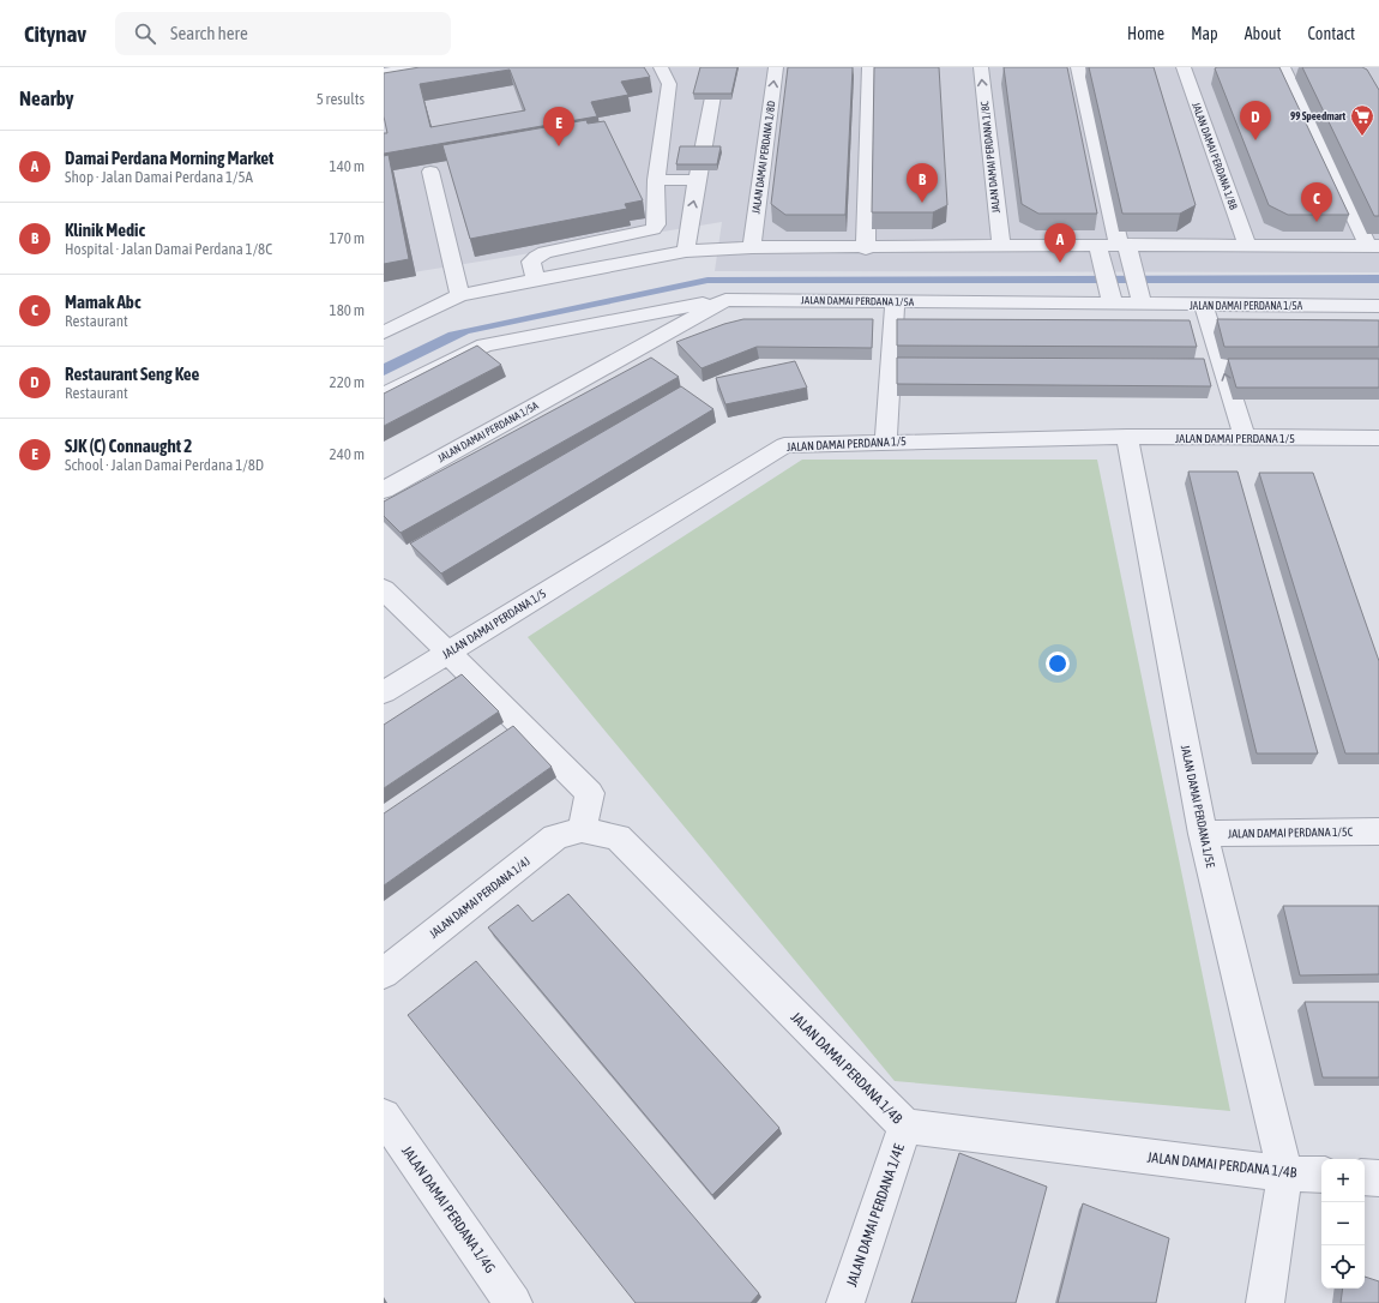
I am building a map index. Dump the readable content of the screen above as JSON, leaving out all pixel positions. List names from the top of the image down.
{
  "streets": {
    "street": [
      "JALAN DAMAI PERDANA 1/8B",
      "JALAN DAMAI PERDANA 1/8D",
      "JALAN DAMAI PERDANA 1/8C",
      "JALAN DAMAI PERDANA 1/5A",
      "JALAN DAMAI PERDANA 1/5",
      "JALAN DAMAI PERDANA 1/5E",
      "JALAN DAMAI PERDANA 1/5C",
      "JALAN DAMAI PERDANA 1/4J",
      "JALAN DAMAI PERDANA 1/4B",
      "JALAN DAMAI PERDANA 1/4G",
      "JALAN DAMAI PERDANA 1/4E"
    ]
  },
  "crossings": [
    ["JALAN DAMAI PERDANA 1/5", "JALAN DAMAI PERDANA 1/5E"],
    ["JALAN DAMAI PERDANA 1/5E", "JALAN DAMAI PERDANA 1/5C"],
    ["JALAN DAMAI PERDANA 1/5E", "JALAN DAMAI PERDANA 1/4B"],
    ["JALAN DAMAI PERDANA 1/4J", "JALAN DAMAI PERDANA 1/4B"],
    ["JALAN DAMAI PERDANA 1/4B", "JALAN DAMAI PERDANA 1/4E"]
  ],
  "places": {
    "supermarket": ["99 Speedmart"]
  },
  "page": {
    "header": "Citynav",
    "search": "Search here",
    "nav": [
      "Home",
      "Map",
      "About",
      "Contact"
    ],
    "heading": ["Nearby", "5 results"],
    "pins": [
      "D",
      "E",
      "B",
      "C",
      "A"
    ],
    "list": [
      {
        "mark": "A",
        "name": "Damai Perdana Morning Market",
        "note": "Shop · Jalan Damai Perdana 1/5A",
        "value": "140 m"
      },
      {
        "mark": "B",
        "name": "Klinik Medic",
        "note": "Hospital · Jalan Damai Perdana 1/8C",
        "value": "170 m"
      },
      {
        "mark": "C",
        "name": "Mamak Abc",
        "note": "Restaurant",
        "value": "180 m"
      },
      {
        "mark": "D",
        "name": "Restaurant Seng Kee",
        "note": "Restaurant",
        "value": "220 m"
      },
      {
        "mark": "E",
        "name": "SJK (C) Connaught 2",
        "note": "School · Jalan Damai Perdana 1/8D",
        "value": "240 m"
      }
    ],
    "map_buttons": ["+", "−"]
  }
}
